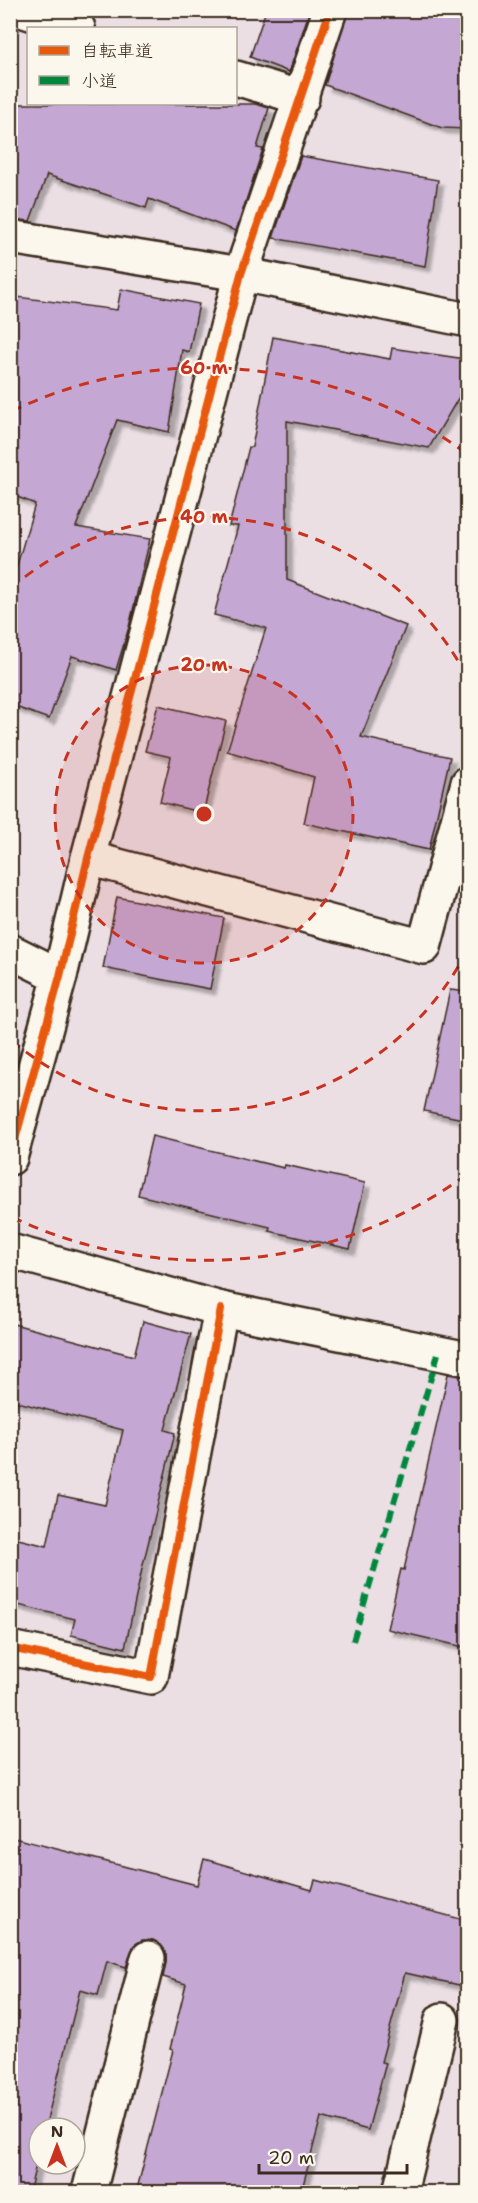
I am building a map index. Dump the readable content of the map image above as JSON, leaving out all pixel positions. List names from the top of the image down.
{
  "legend": ["自転車道", "小道"],
  "scale_bar": "20 m",
  "north": "top",
  "rings": ["60 m", "40 m", "20 m"]
}
